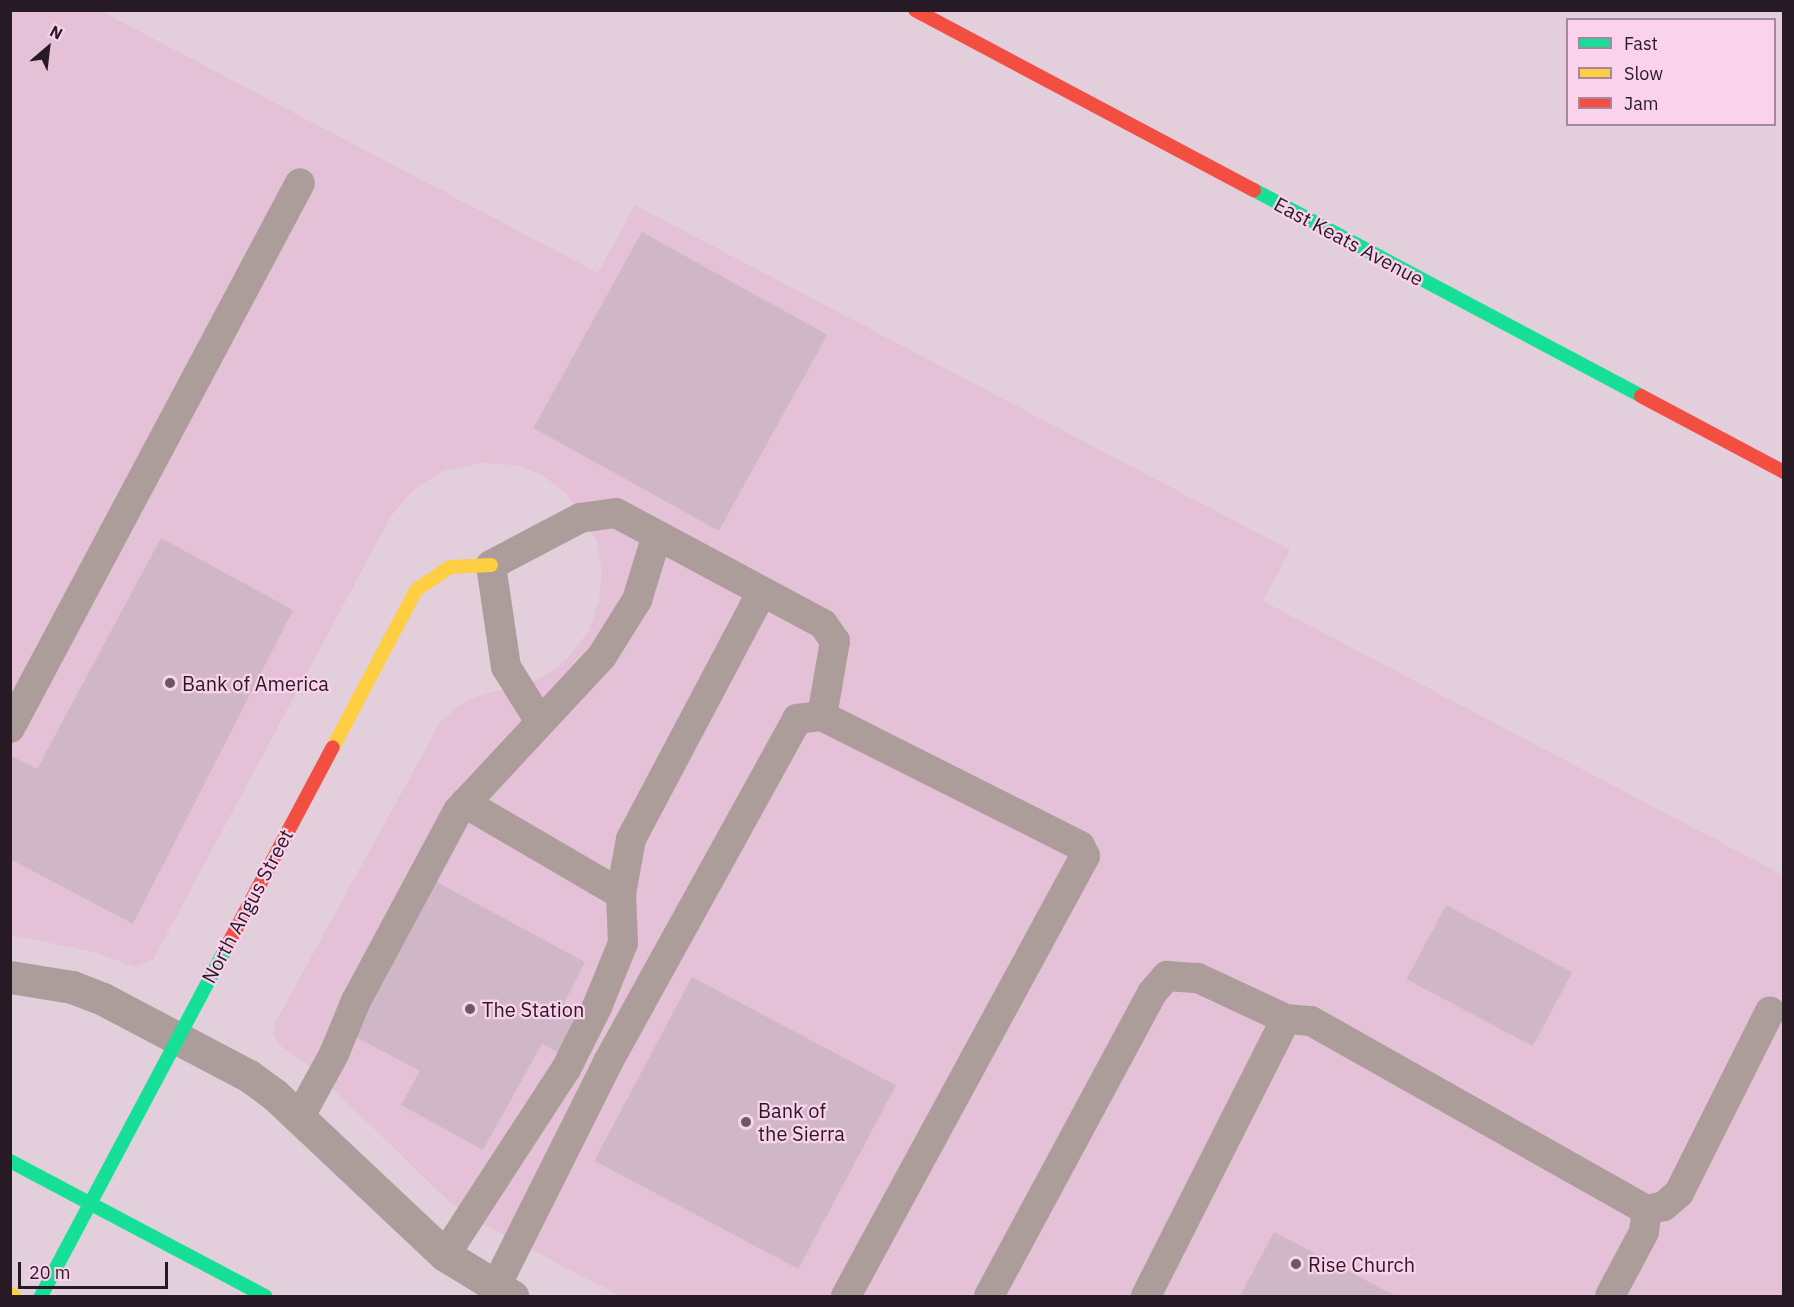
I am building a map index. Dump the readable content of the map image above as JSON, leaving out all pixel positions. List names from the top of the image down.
{
  "streets": {
    "street": ["East Keats Avenue", "North Angus Street"]
  },
  "places": [
    "Bank of America",
    "The Station",
    "Bank of the Sierra",
    "Rise Church"
  ],
  "legend": ["Fast", "Slow", "Jam"],
  "scale_bar": "20 m",
  "north": "top right"
}
